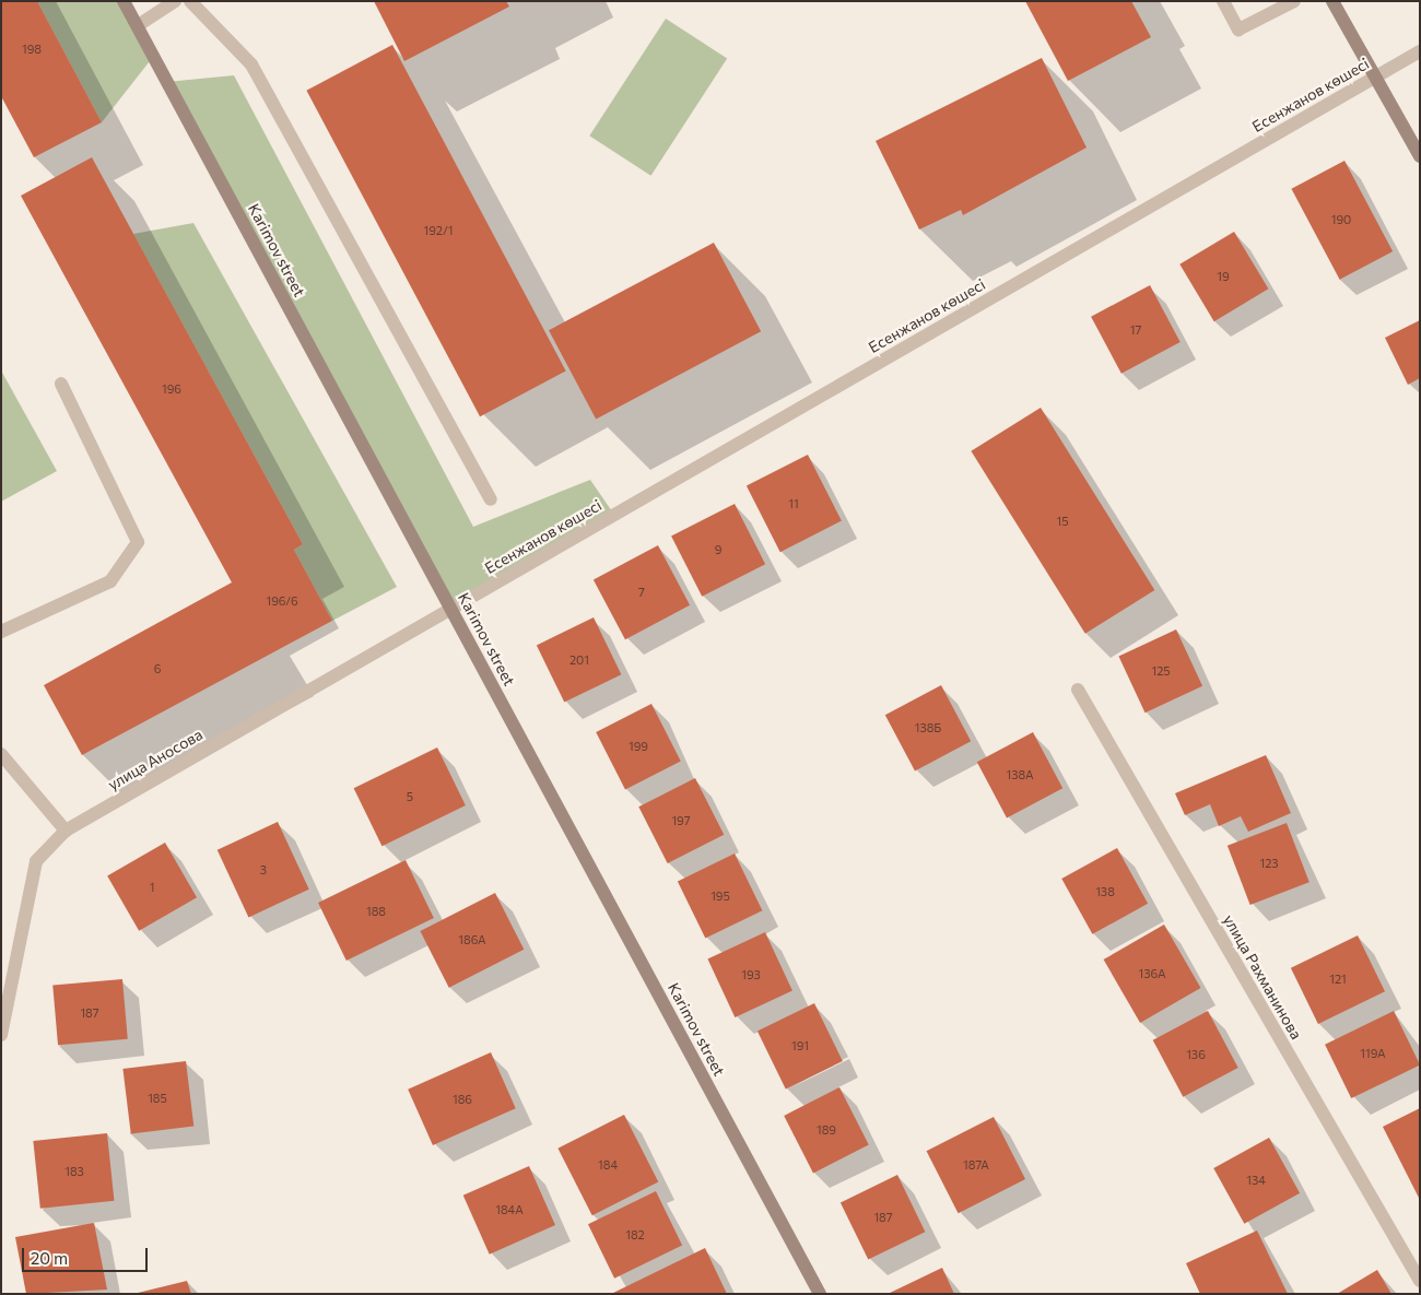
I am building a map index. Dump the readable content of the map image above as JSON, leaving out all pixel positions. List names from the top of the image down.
{
  "streets": {
    "street": [
      "Есенжанов көшесі",
      "Karimov street",
      "улица Аносова",
      "улица Рахманинова"
    ]
  },
  "crossings": [
    ["Есенжанов көшесі", "Karimov street"],
    ["Есенжанов көшесі", "улица Аносова"],
    ["Karimov street", "улица Аносова"]
  ],
  "house_numbers": [
    "198",
    "190",
    "192/1",
    "19",
    "17",
    "196",
    "11",
    "15",
    "9",
    "7",
    "196/6",
    "201",
    "6",
    "125",
    "138Б",
    "199",
    "138А",
    "5",
    "197",
    "123",
    "3",
    "1",
    "138",
    "195",
    "188",
    "186А",
    "136А",
    "193",
    "121",
    "187",
    "191",
    "119А",
    "136",
    "185",
    "186",
    "189",
    "184",
    "187А",
    "183",
    "134",
    "184А",
    "187",
    "182"
  ],
  "scale_bar": "20 m"
}
